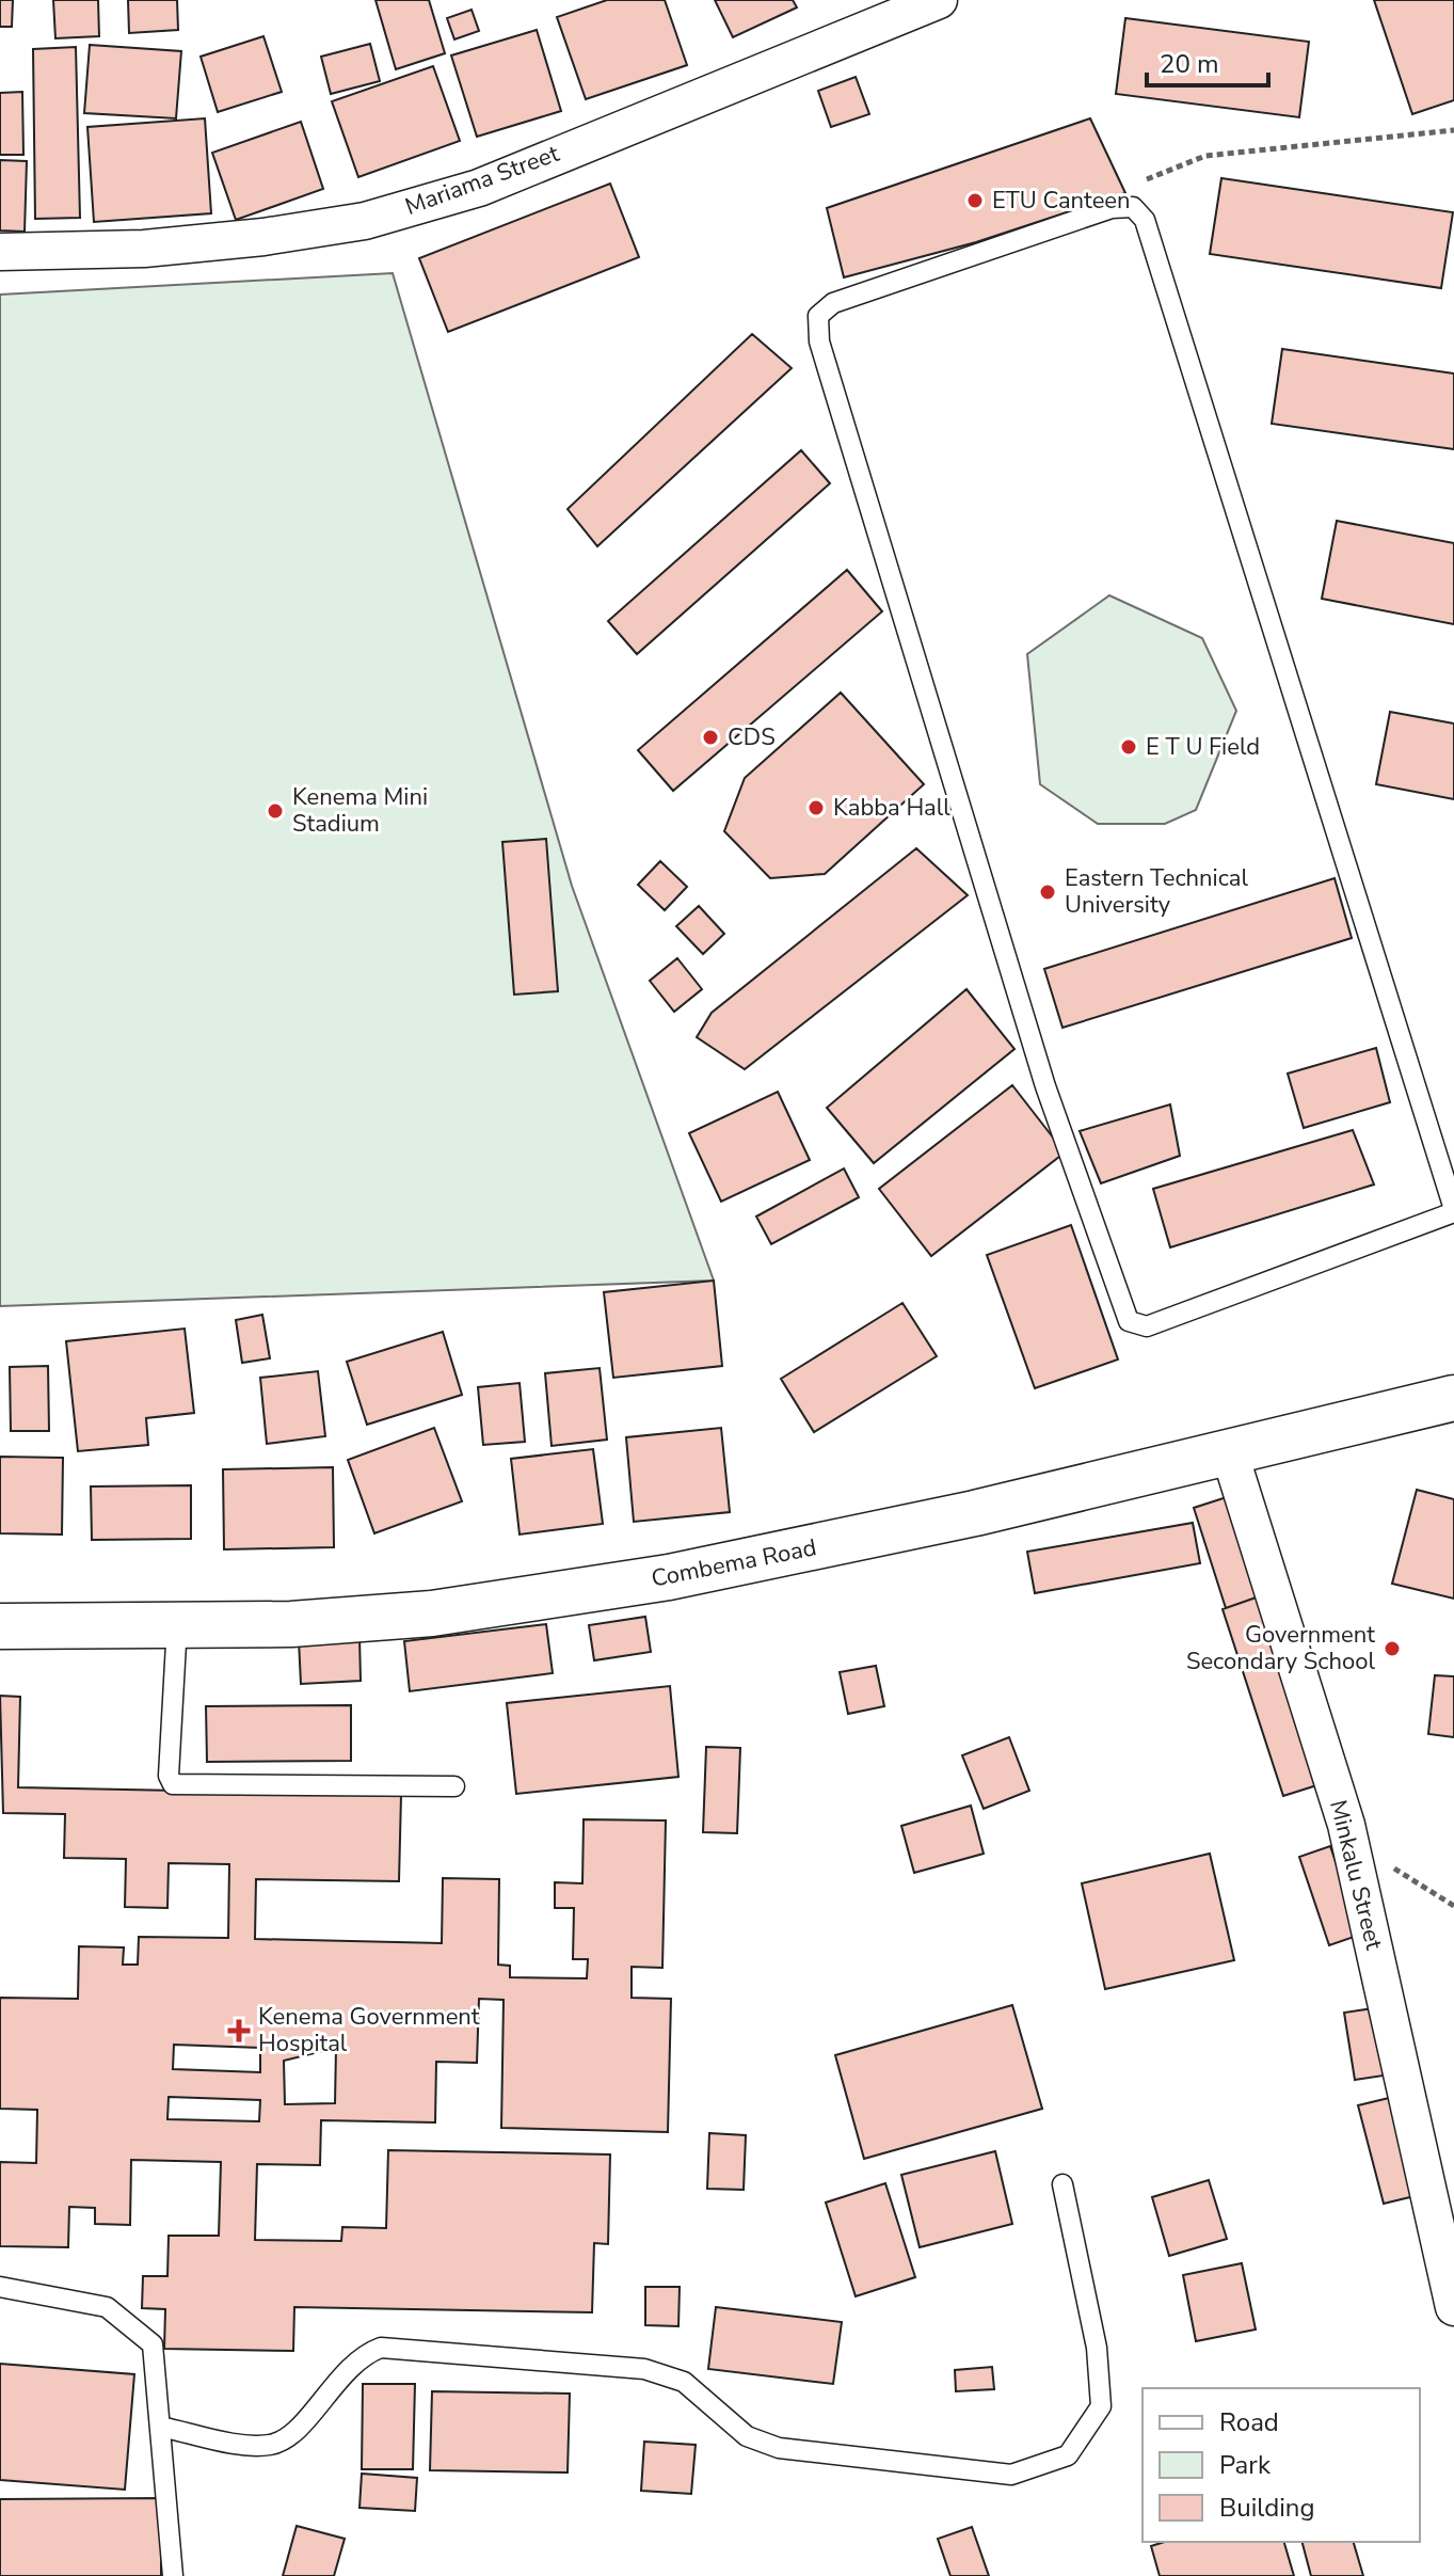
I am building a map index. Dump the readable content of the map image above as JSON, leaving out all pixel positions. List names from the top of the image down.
{
  "streets": {
    "street": ["Mariama Street", "Combema Road", "Minkalu Street"]
  },
  "crossings": [
    ["Combema Road", "Minkalu Street"]
  ],
  "places": {
    "other": [
      "ETU Canteen",
      "CDS",
      "E T U Field",
      "Kabba Hall",
      "Kenema Mini Stadium",
      "Eastern Technical University",
      "Government Secondary School"
    ],
    "health": ["Kenema Government Hospital"]
  },
  "legend": ["Road", "Park", "Building"],
  "scale_bar": "20 m"
}
